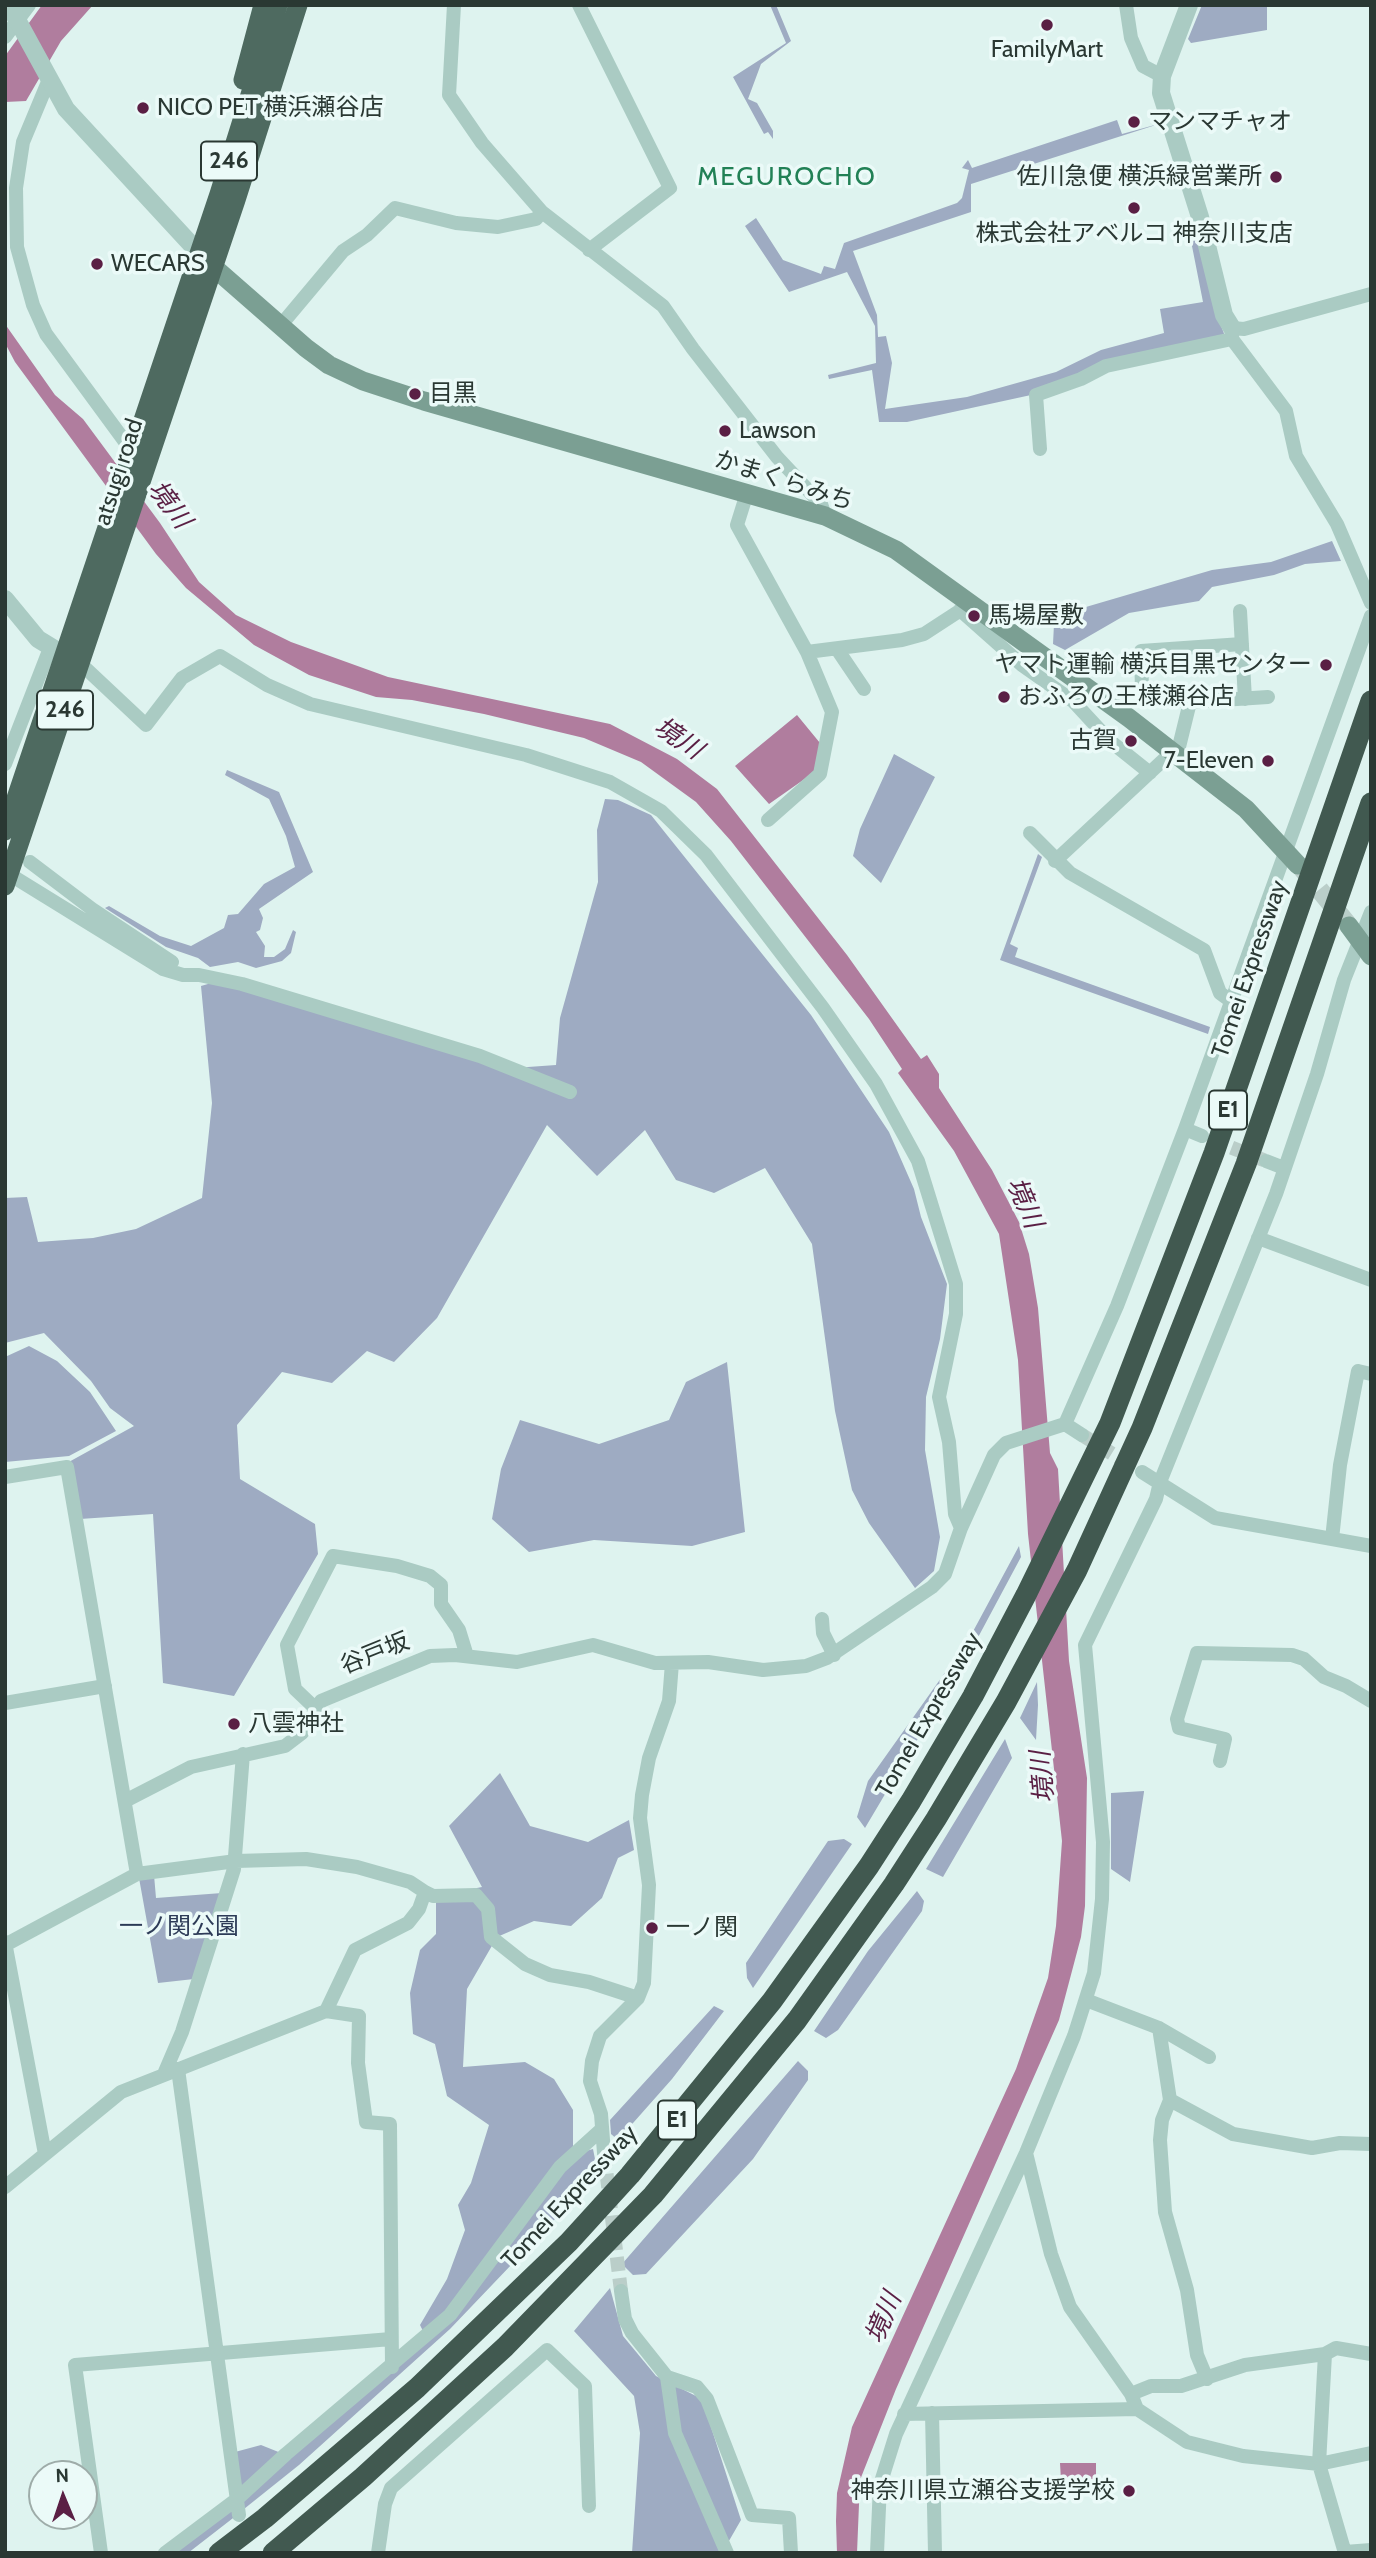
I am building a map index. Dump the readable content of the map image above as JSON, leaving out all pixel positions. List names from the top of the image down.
{
  "streets": {
    "highway": [
      "246",
      "atsugi road",
      "Tomei Expressway",
      "E1"
    ],
    "main road": ["かまくらみち"],
    "street": ["谷戸坂"]
  },
  "crossings": [
    ["246", "atsugi road"],
    ["atsugi road", "かまくらみち"]
  ],
  "districts": ["MEGUROCHO"],
  "water": ["境川"],
  "parks": ["一ノ関公園"],
  "places": [
    "FamilyMart",
    "NICO PET 横浜瀬谷店",
    "マンマチャオ",
    "佐川急便 横浜緑営業所",
    "株式会社アベルコ 神奈川支店",
    "WECARS",
    "目黒",
    "Lawson",
    "馬場屋敷",
    "ヤマト運輸 横浜目黒センター",
    "おふろの王様瀬谷店",
    "古賀",
    "7-Eleven",
    "八雲神社",
    "一ノ関",
    "神奈川県立瀬谷支援学校"
  ],
  "north": "top"
}
